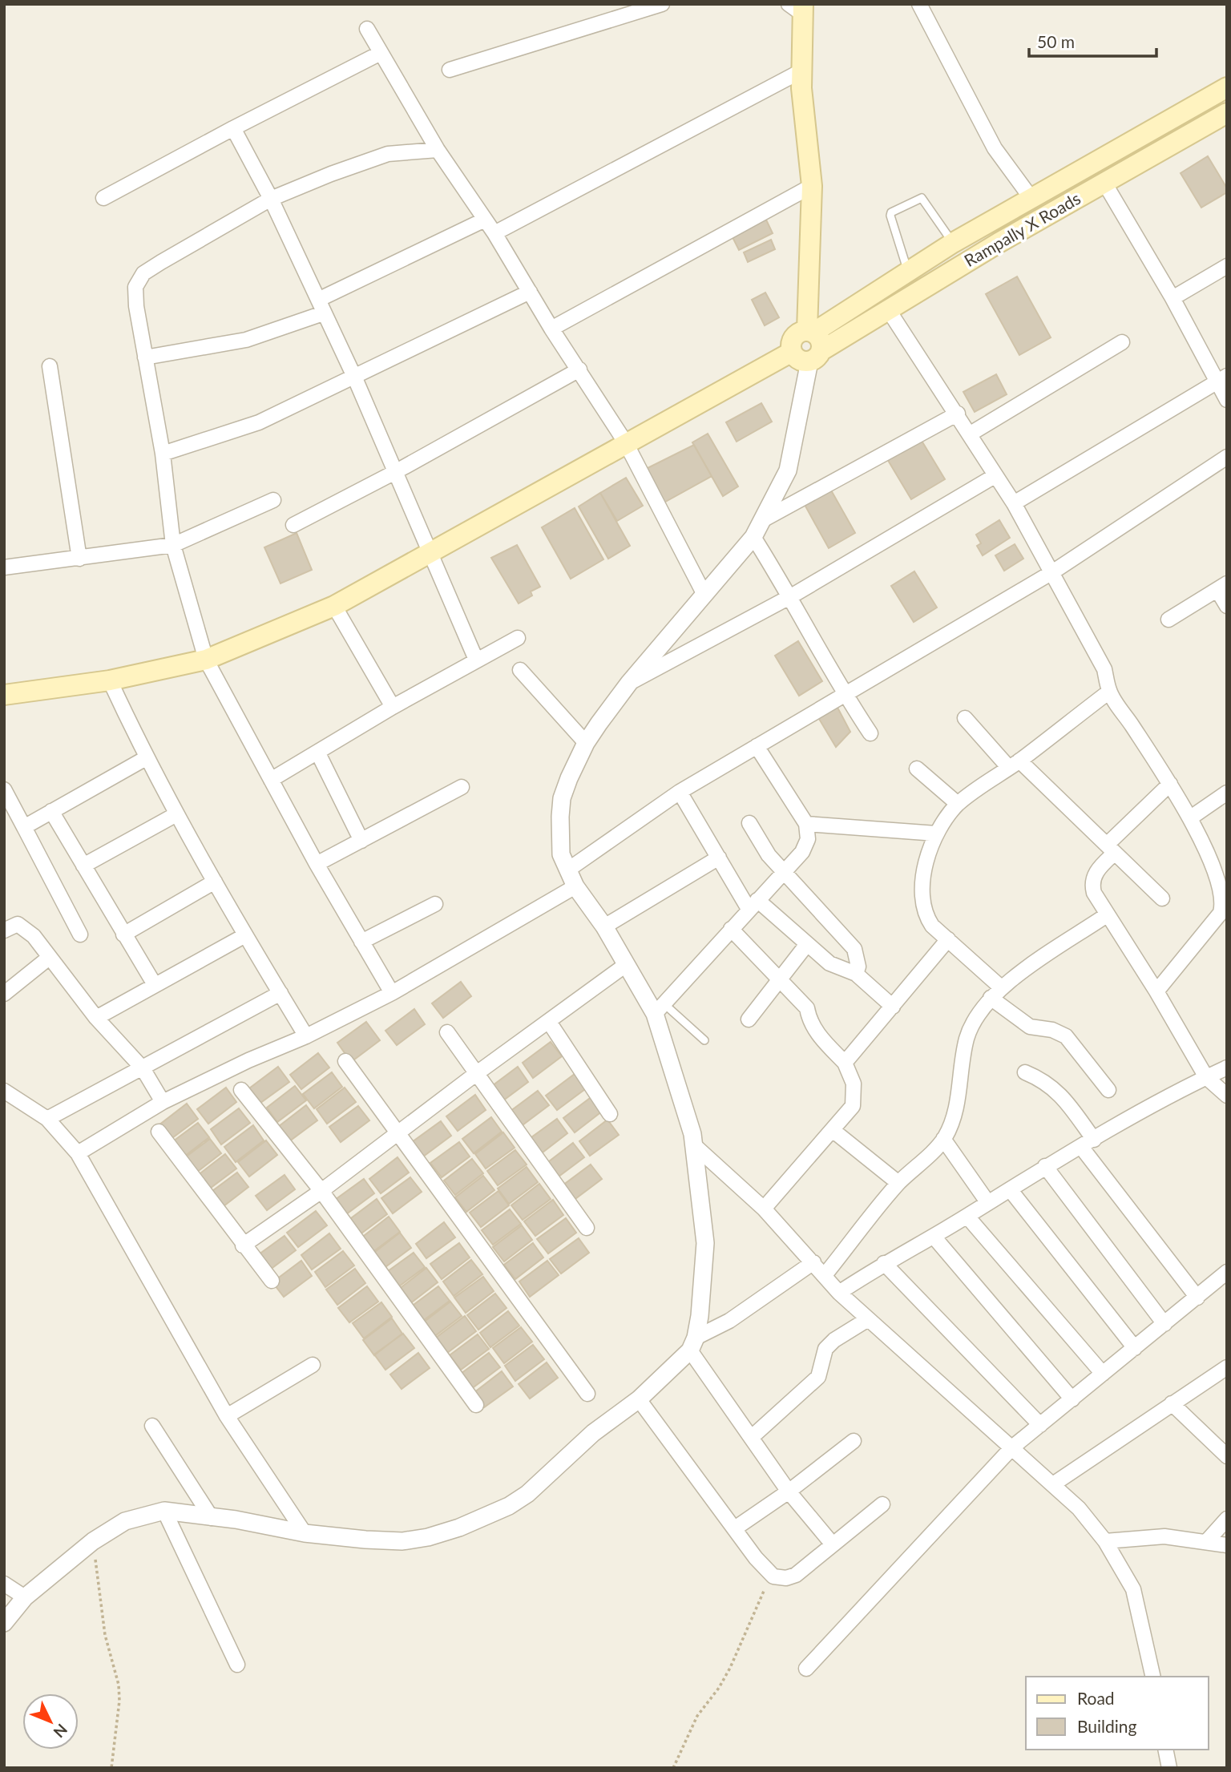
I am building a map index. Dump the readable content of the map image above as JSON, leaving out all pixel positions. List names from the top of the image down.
{
  "streets": {
    "main road": ["Rampally X Roads"]
  },
  "legend": ["Road", "Building"],
  "scale_bar": "50 m",
  "north": "bottom right"
}
